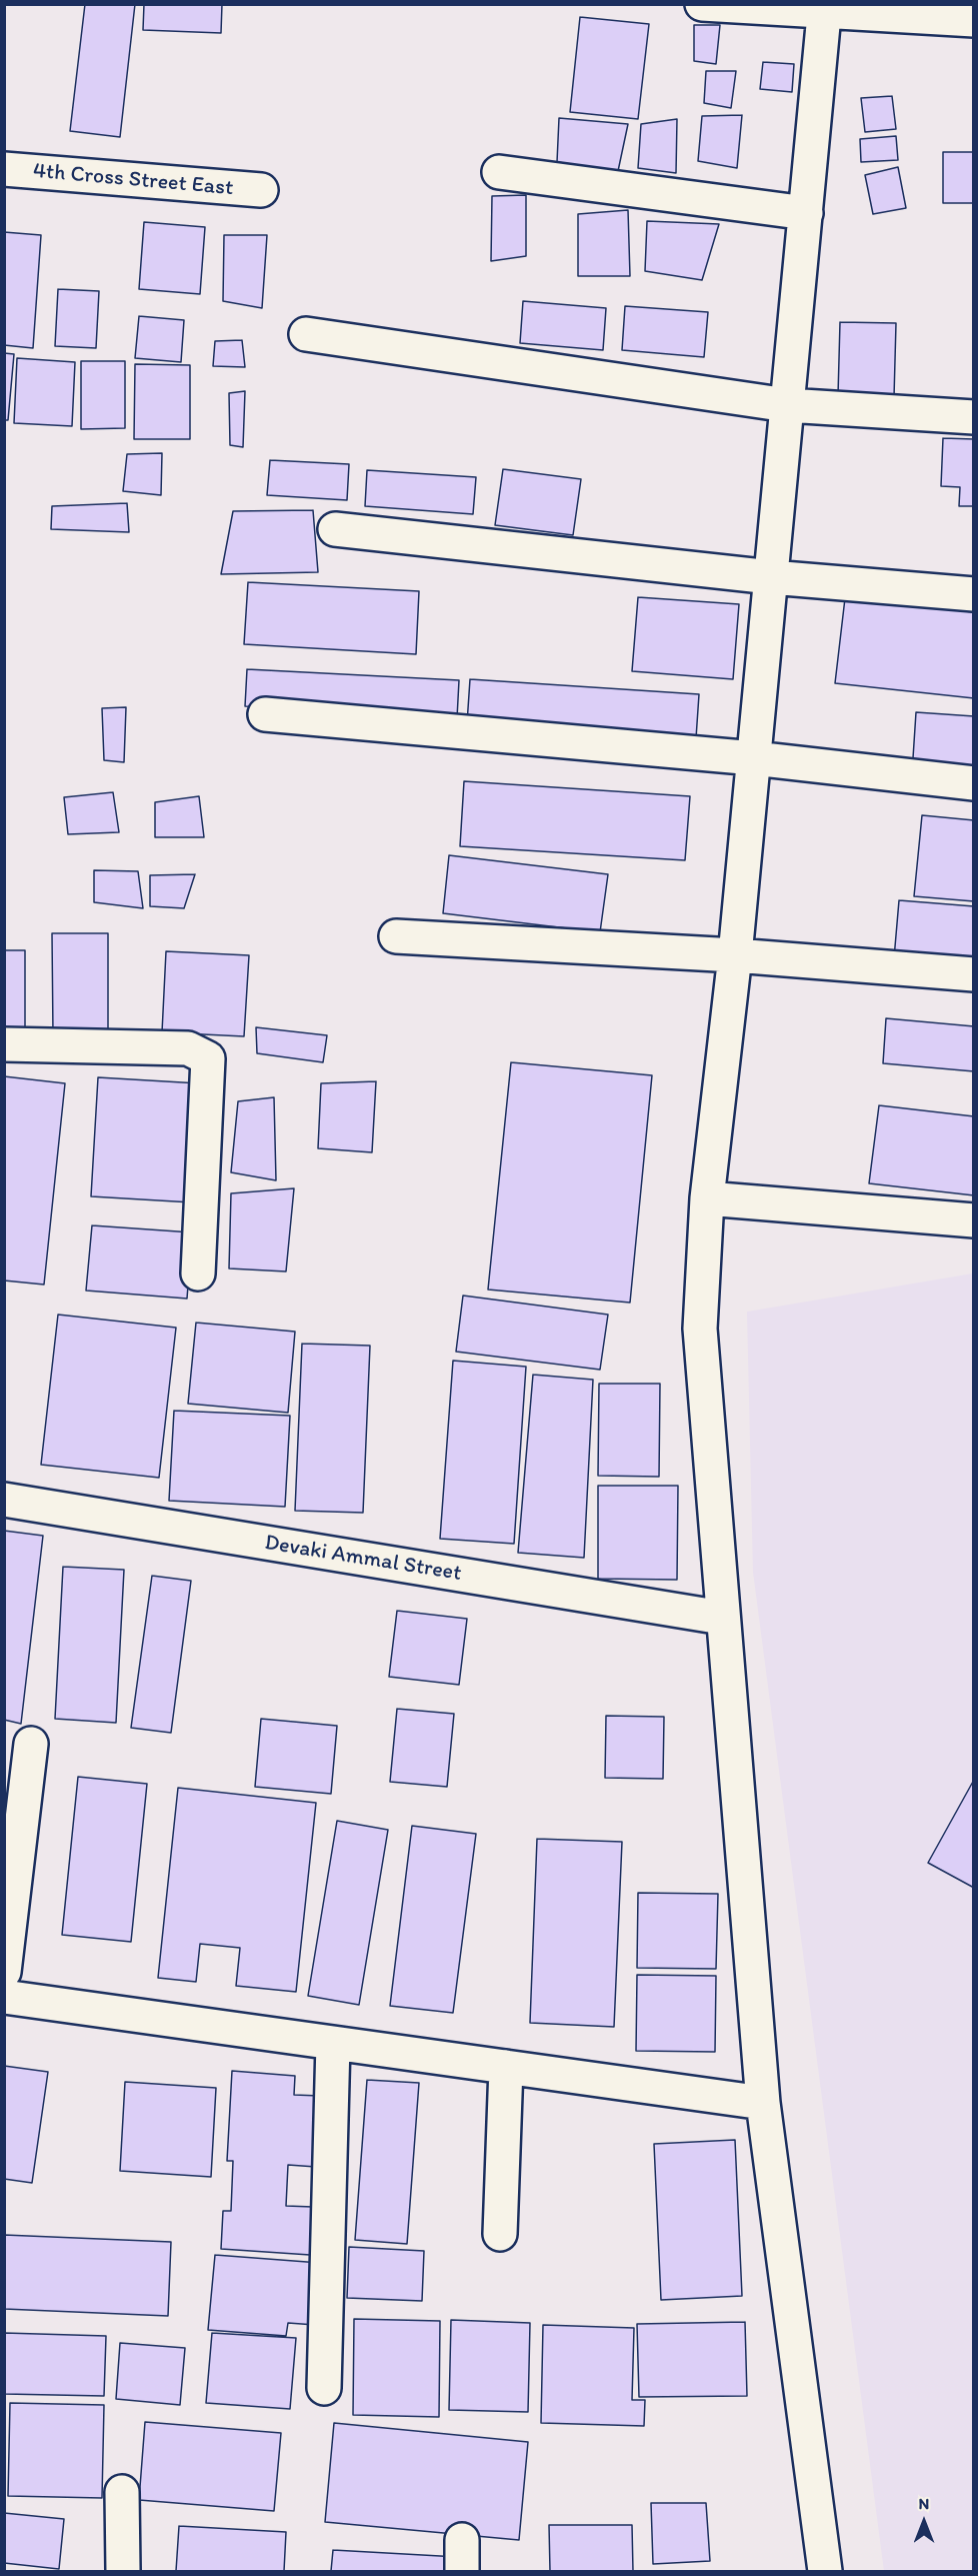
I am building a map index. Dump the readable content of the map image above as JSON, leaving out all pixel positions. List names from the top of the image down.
{
  "streets": {
    "street": ["4th Cross Street East", "Devaki Ammal Street"]
  },
  "north": "top"
}
